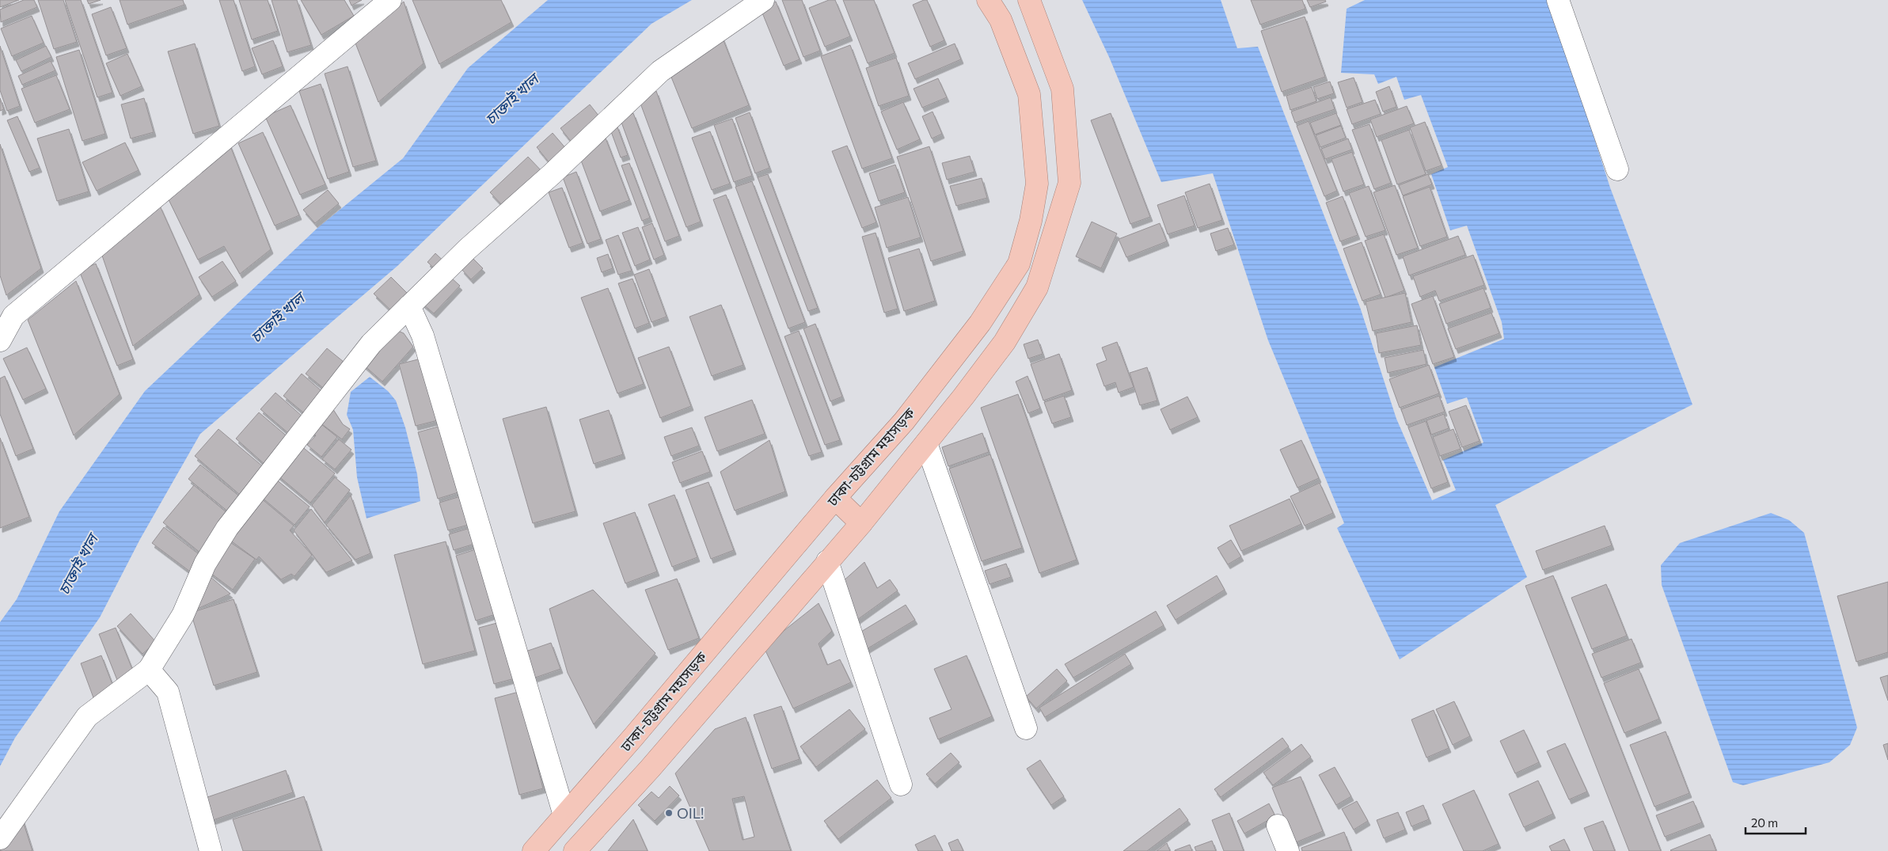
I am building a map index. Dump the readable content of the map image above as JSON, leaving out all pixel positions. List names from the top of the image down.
{
  "streets": {
    "highway": ["ঢাকা-চট্টগ্রাম মহাসড়ক"]
  },
  "water": ["চাক্তাই খাল"],
  "places": ["OIL!"],
  "scale_bar": "20 m"
}
